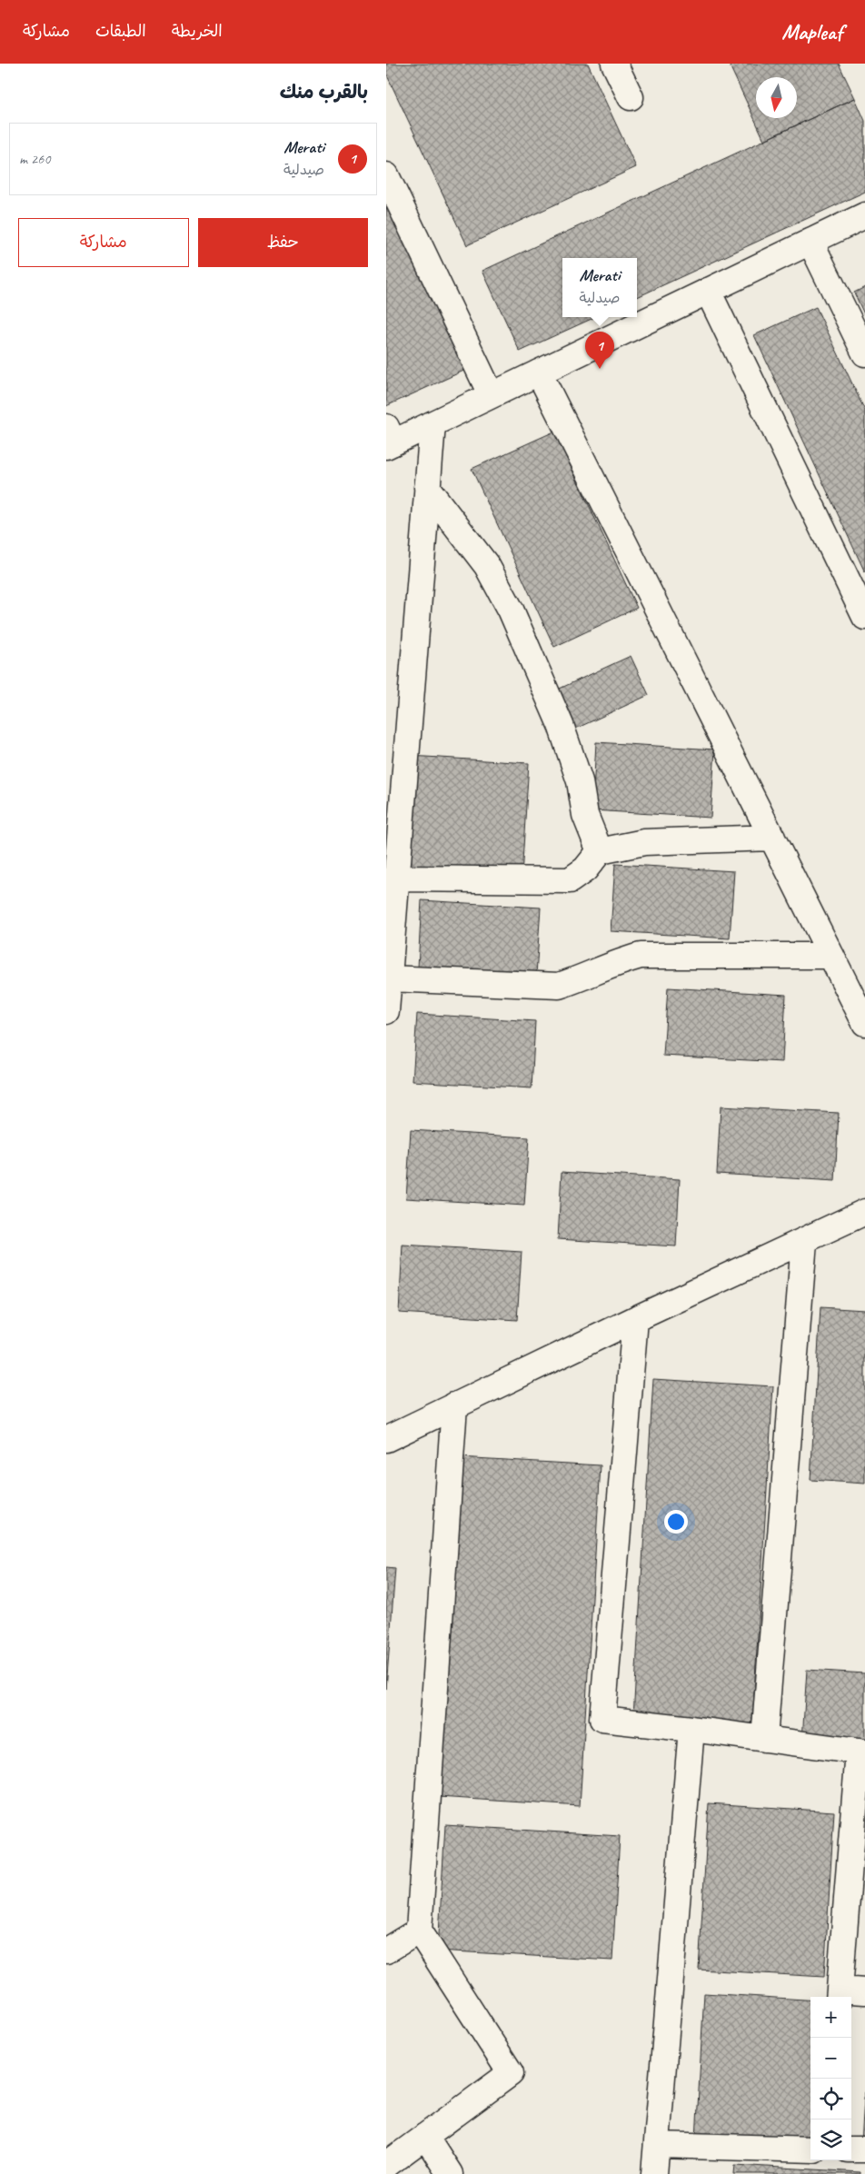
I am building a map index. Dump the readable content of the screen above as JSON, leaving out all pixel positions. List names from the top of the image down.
{
  "north": "bottom",
  "page": {
    "header": "Mapleaf",
    "nav": ["الخريطة", "الطبقات", "مشاركة"],
    "heading": "بالقرب منك",
    "list": [
      {
        "mark": "1",
        "name": "Merati",
        "note": "صيدلية",
        "value": "260 m"
      }
    ],
    "buttons": ["حفظ", "مشاركة"],
    "popup": ["Merati", "صيدلية"],
    "pins": "1",
    "map_buttons": ["+", "−"]
  }
}
